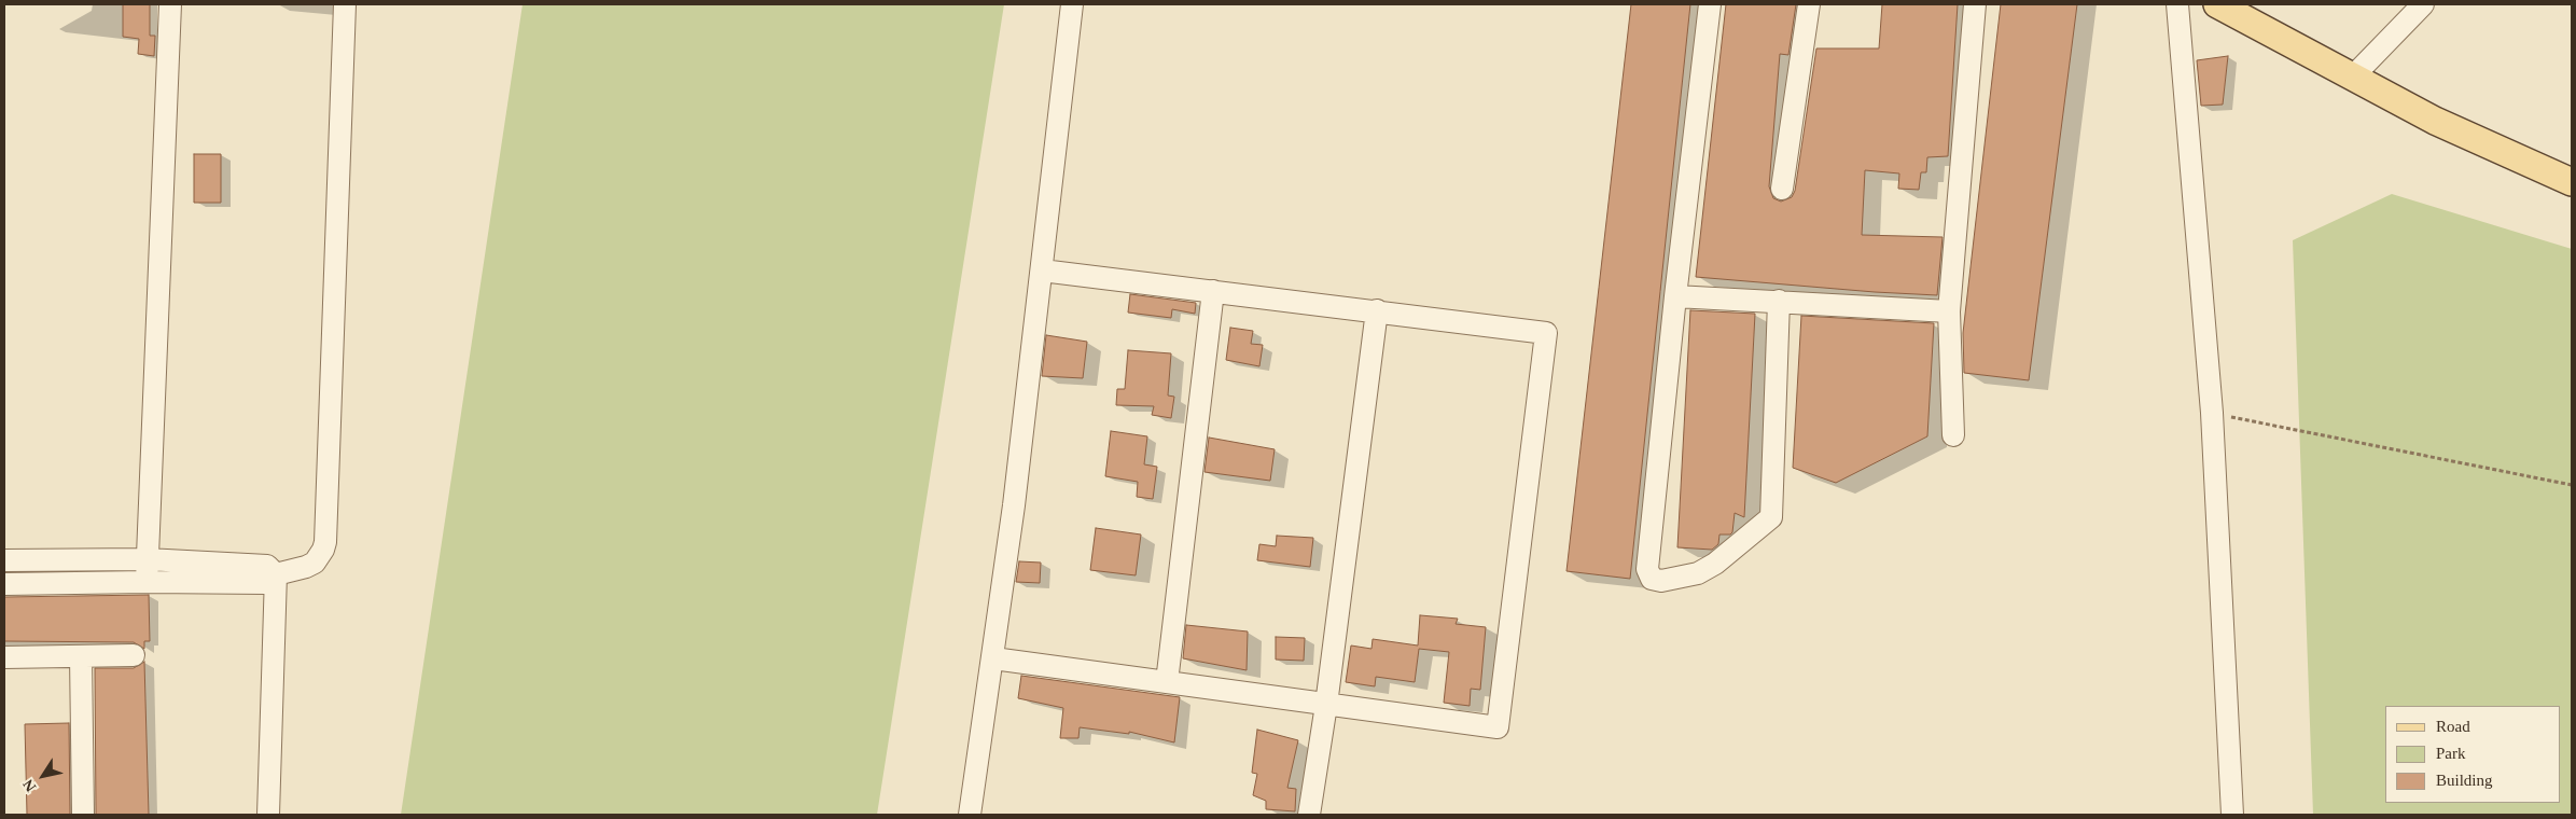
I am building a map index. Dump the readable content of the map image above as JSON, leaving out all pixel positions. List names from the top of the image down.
{
  "legend": ["Road", "Park", "Building"],
  "north": "bottom left"
}
